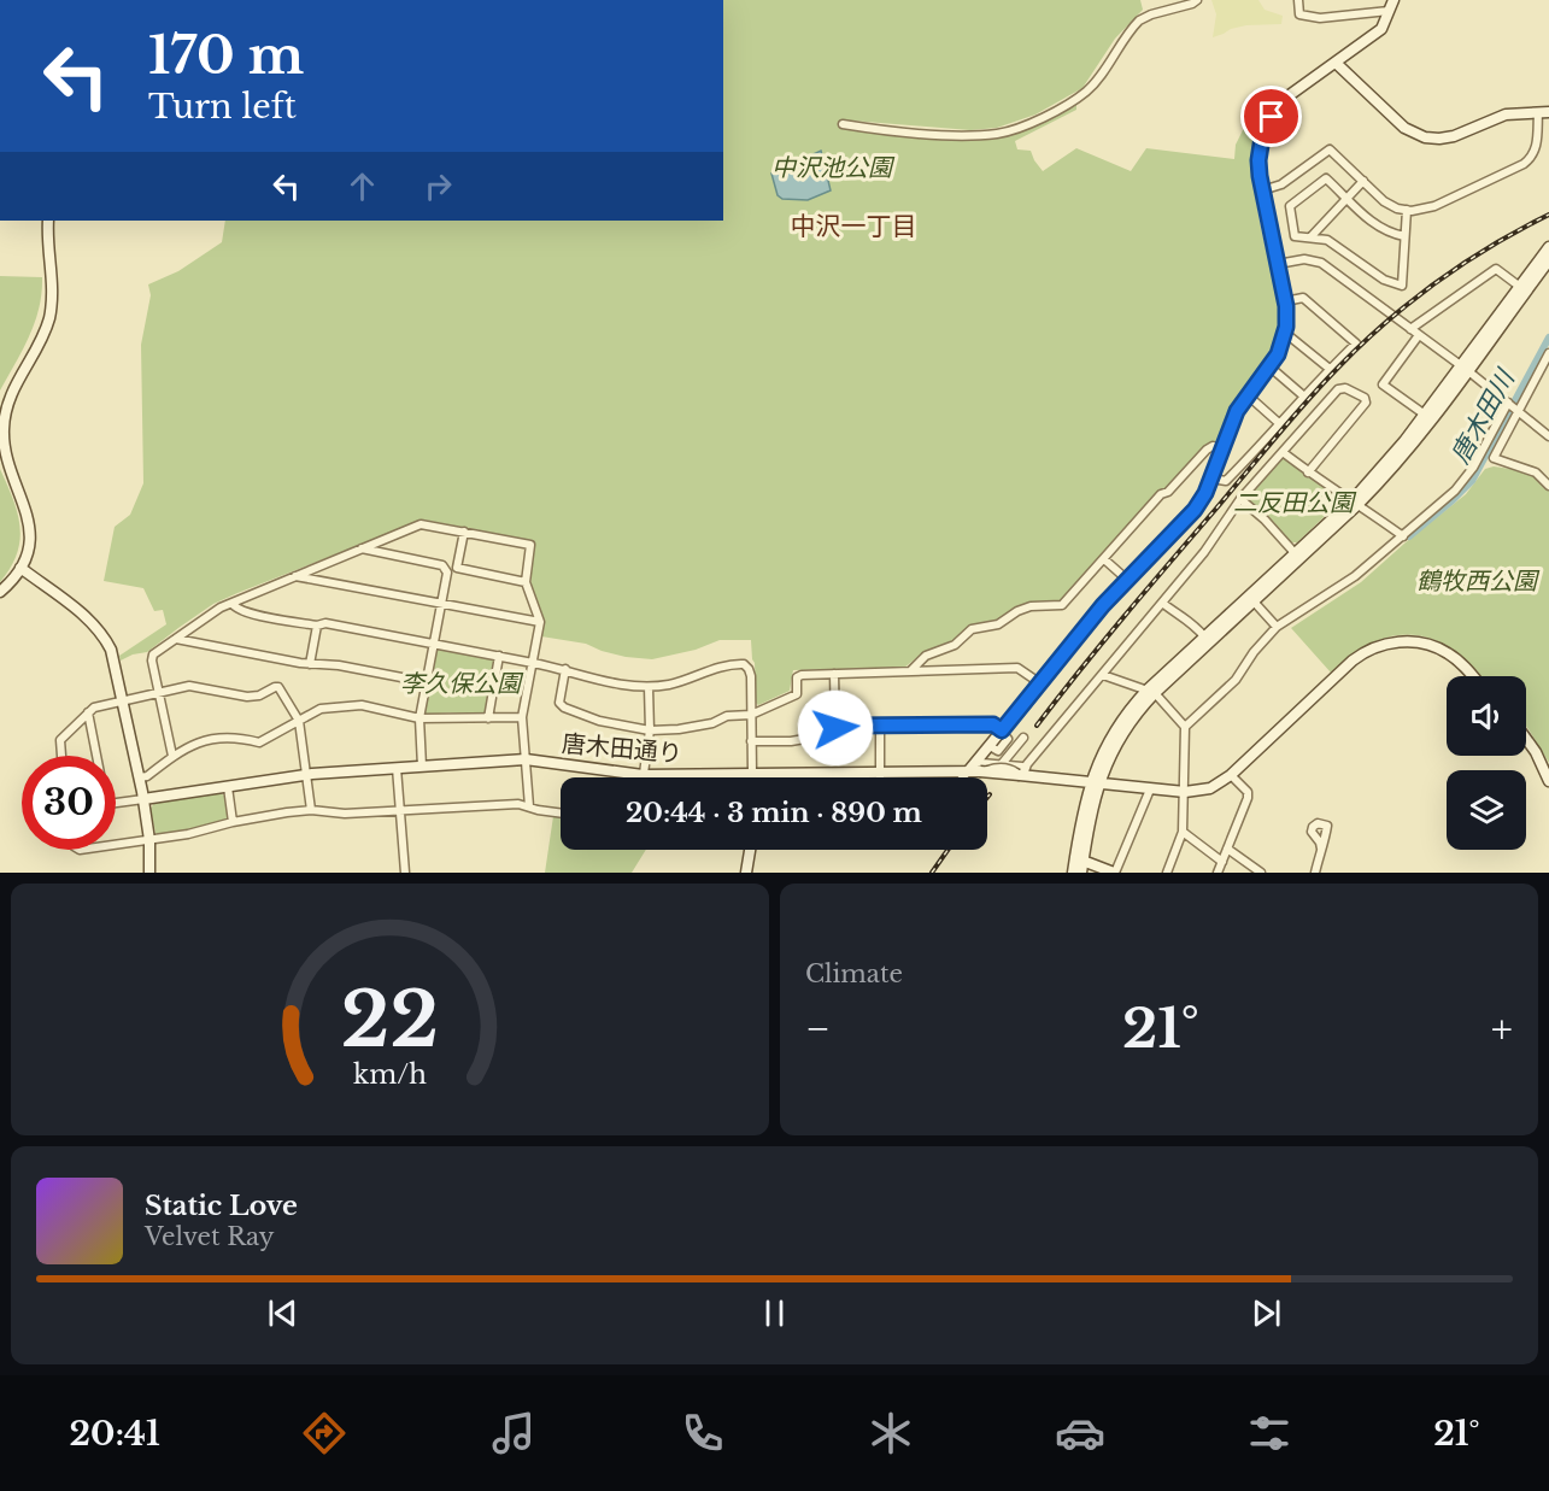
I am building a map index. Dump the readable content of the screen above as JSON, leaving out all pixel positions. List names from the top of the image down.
{
  "streets": {
    "street": ["唐木田通り"]
  },
  "districts": ["中沢一丁目"],
  "water": ["唐木田川"],
  "parks": [
    "中沢池公園",
    "二反田公園",
    "鶴牧西公園",
    "李久保公園"
  ],
  "page": {
    "turn": ["170 m", "Turn left"],
    "limit": "30",
    "trip": "20:44 · 3 min · 890 m",
    "tile": "Climate",
    "heat": ["−", "21°", "+"],
    "song": ["Static Love", "Velvet Ray"],
    "tabs": ["20:41", "21°"],
    "gauge": ["22", "km/h"]
  }
}
